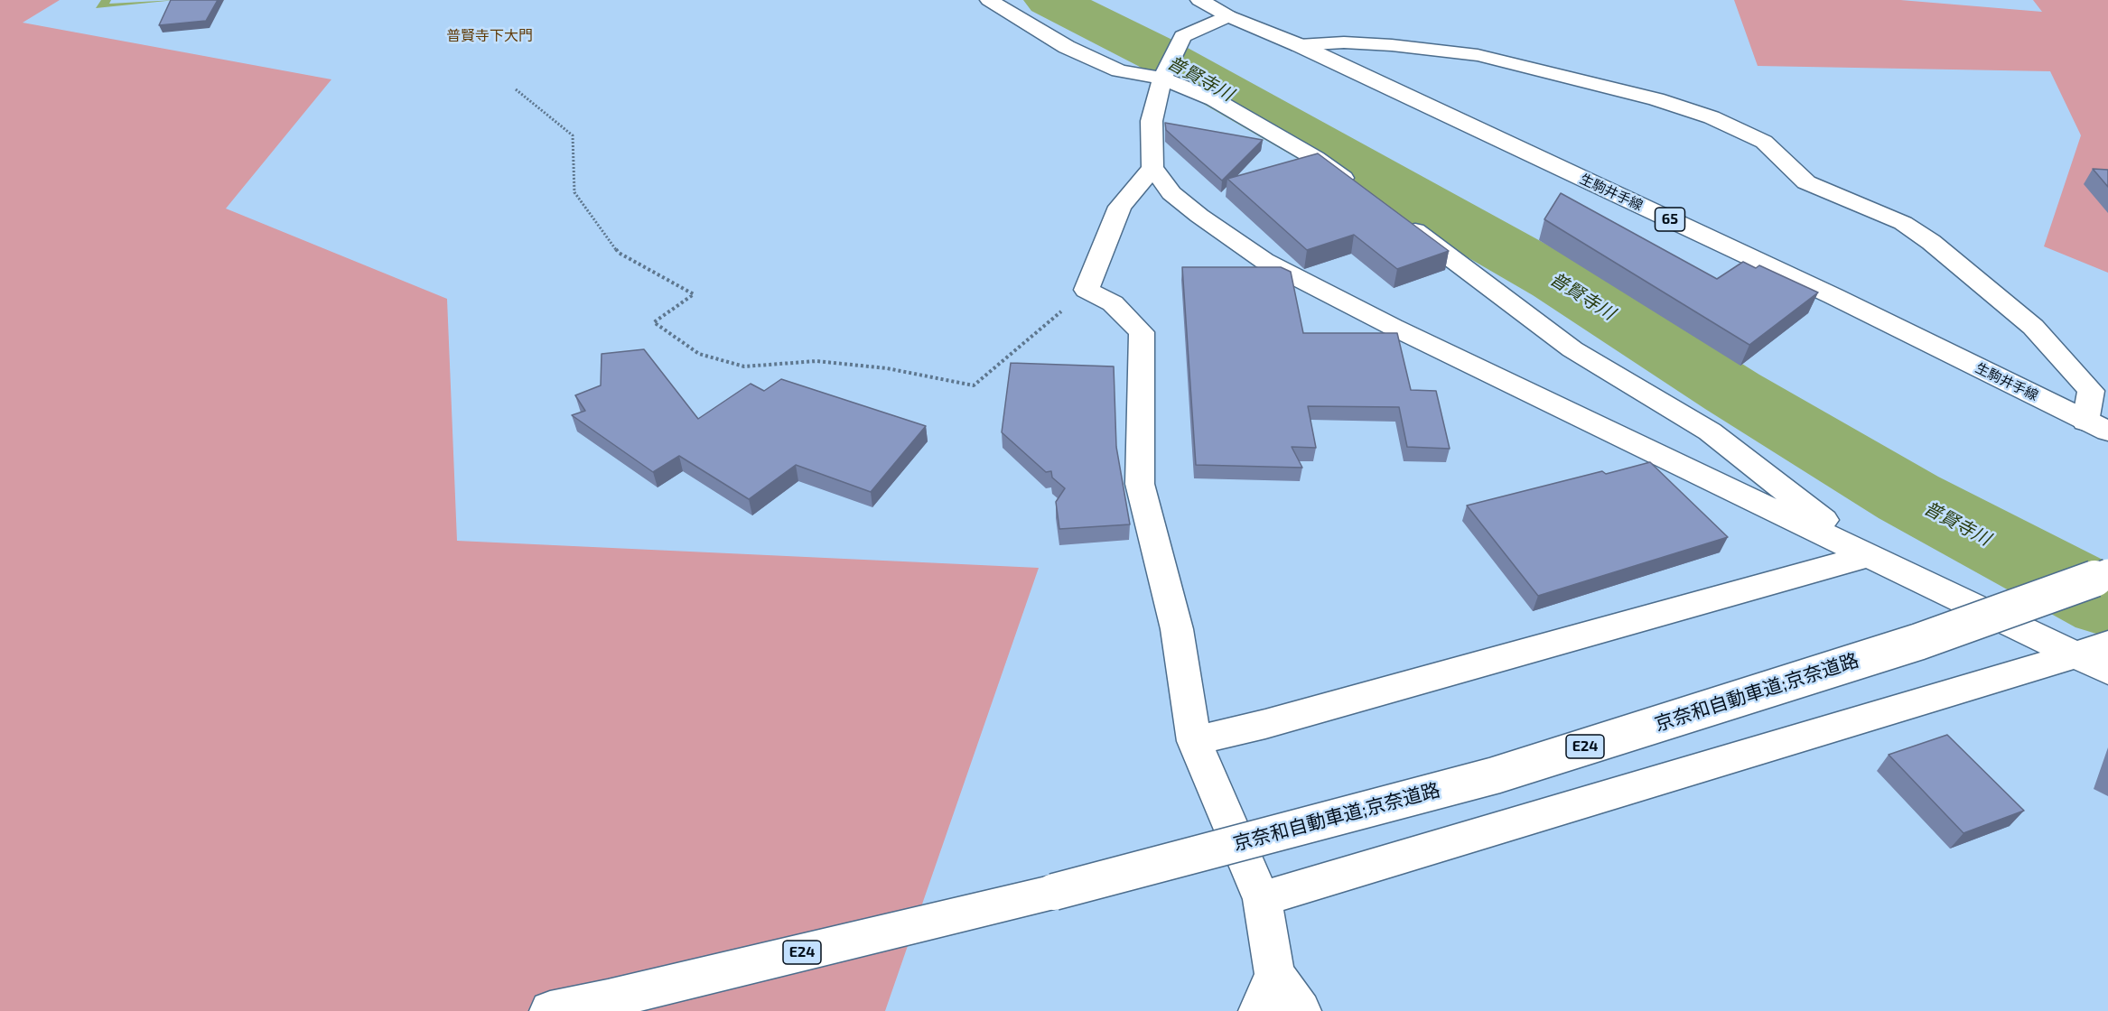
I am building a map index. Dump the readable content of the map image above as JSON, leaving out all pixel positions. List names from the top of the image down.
{
  "streets": {
    "main road": [
      "生駒井手線",
      "65",
      "京奈和自動車道;京奈道路",
      "E24"
    ]
  },
  "districts": ["普賢寺下大門"],
  "water": ["普賢寺川"]
}
